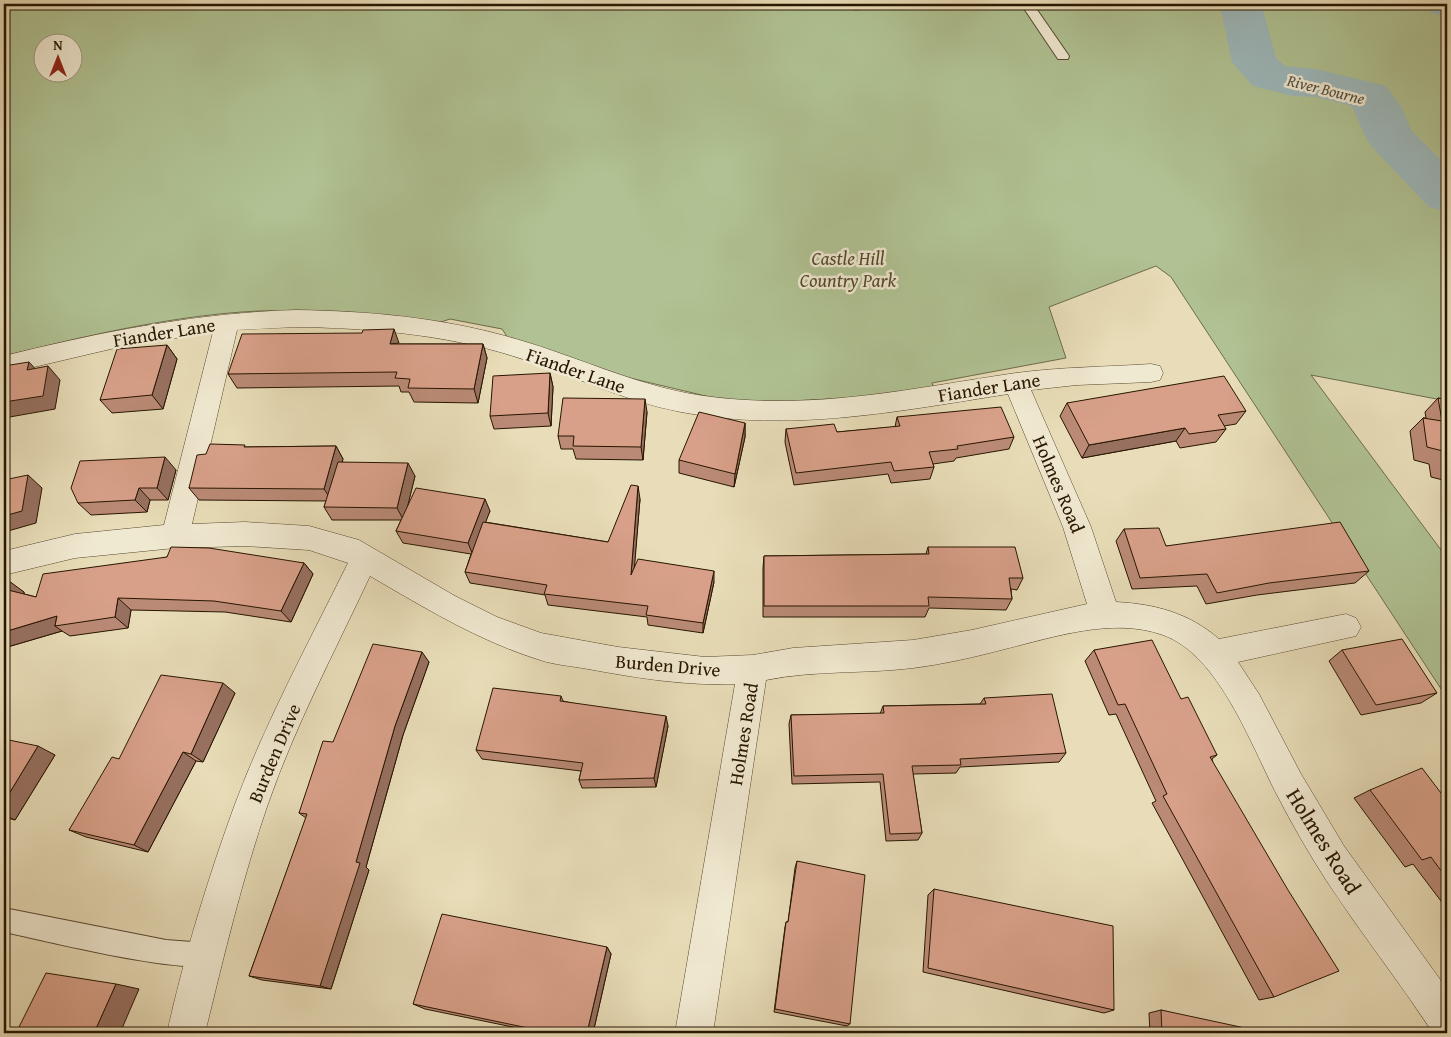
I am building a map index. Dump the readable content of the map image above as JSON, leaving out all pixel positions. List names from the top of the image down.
{
  "streets": {
    "street": ["Fiander Lane", "Holmes Road", "Burden Drive"]
  },
  "crossings": [
    ["Fiander Lane", "Holmes Road"],
    ["Holmes Road", "Burden Drive"]
  ],
  "water": ["River Bourne"],
  "parks": ["Castle Hill Country Park"],
  "north": "top"
}
